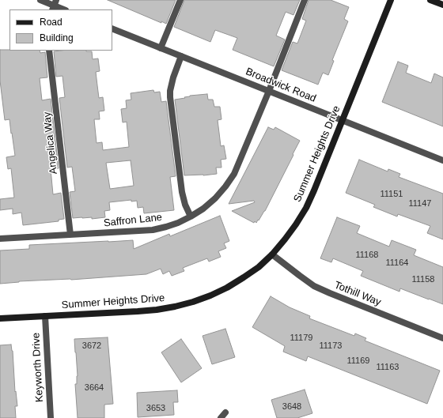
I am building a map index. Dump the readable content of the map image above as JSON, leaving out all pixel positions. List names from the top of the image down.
{
  "streets": {
    "street": [
      "Broadwick Road",
      "Angelica Way",
      "Summer Heights Drive",
      "Saffron Lane",
      "Tothill Way",
      "Keyworth Drive"
    ]
  },
  "crossings": [
    ["Broadwick Road", "Summer Heights Drive"],
    ["Broadwick Road", "Saffron Lane"],
    ["Angelica Way", "Saffron Lane"],
    ["Summer Heights Drive", "Tothill Way"],
    ["Summer Heights Drive", "Keyworth Drive"]
  ],
  "house_numbers": [
    "11151",
    "11147",
    "11168",
    "11164",
    "11158",
    "11179",
    "3672",
    "11173",
    "11169",
    "11163",
    "3664",
    "3648",
    "3653"
  ],
  "legend": ["Road", "Building"]
}
